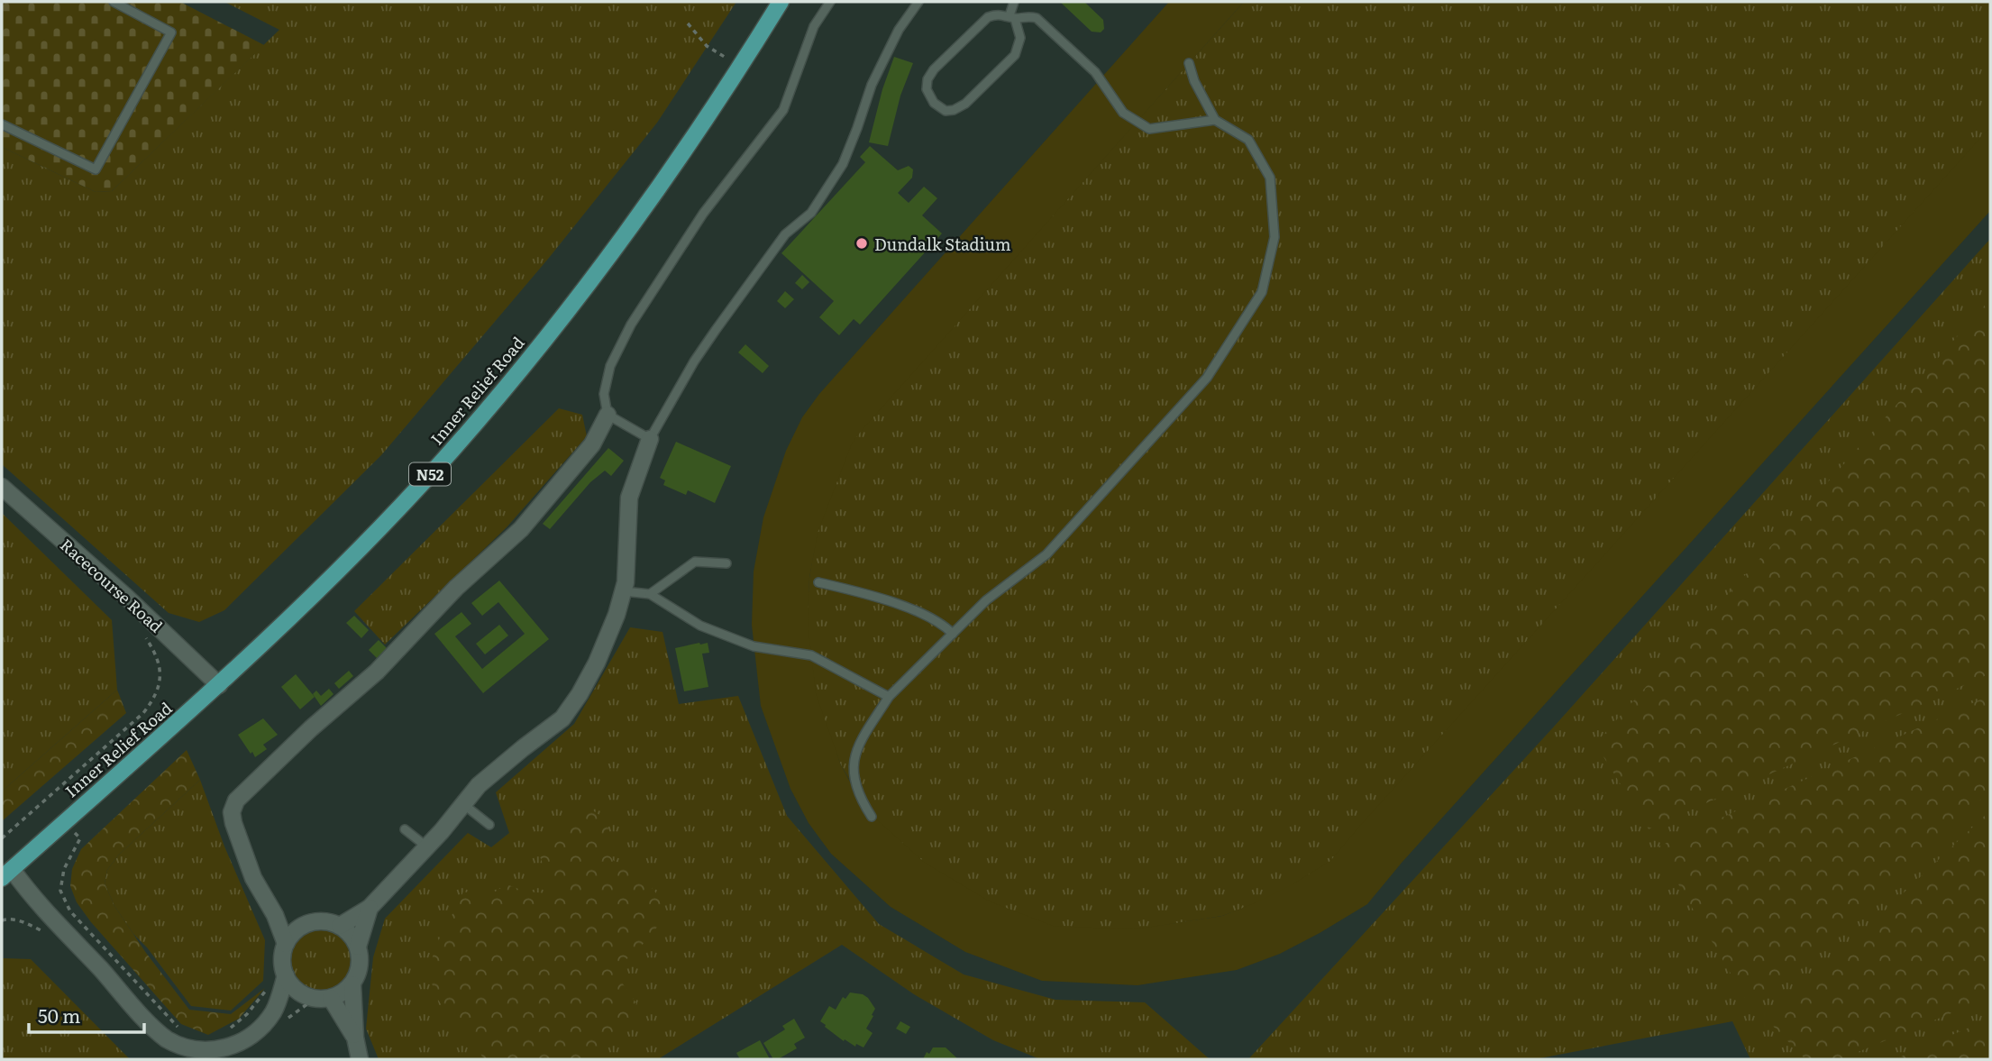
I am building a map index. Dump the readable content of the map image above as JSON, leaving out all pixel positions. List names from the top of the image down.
{
  "streets": {
    "main road": ["Inner Relief Road", "N52"],
    "street": ["Racecourse Road"]
  },
  "crossings": [
    ["Inner Relief Road", "Racecourse Road"]
  ],
  "places": ["Dundalk Stadium"],
  "scale_bar": "50 m"
}
